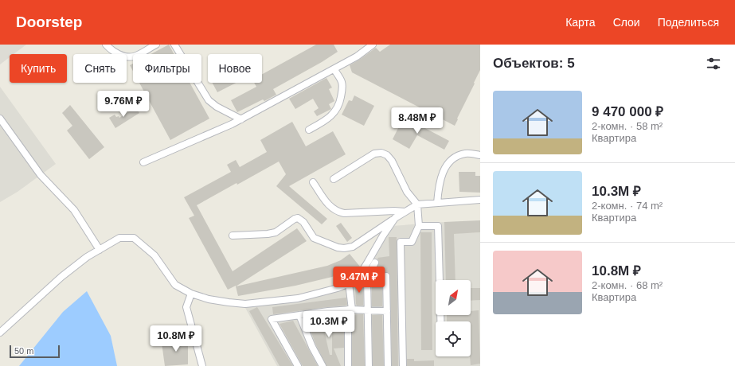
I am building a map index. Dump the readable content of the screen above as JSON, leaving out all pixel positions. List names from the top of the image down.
{
  "scale_bar": "50 m",
  "north": "top right",
  "page": {
    "header": "Doorstep",
    "nav": ["Карта", "Слои", "Поделиться"],
    "heading": "Объектов: 5",
    "chip": [
      "Купить",
      "Снять",
      "Фильтры",
      "Новое"
    ],
    "list": [
      {
        "name": "9 470 000 ₽",
        "note": "2-комн. · 58 m² · Квартира"
      },
      {
        "name": "10.3M ₽",
        "note": "2-комн. · 74 m² · Квартира"
      },
      {
        "name": "10.8M ₽",
        "note": "2-комн. · 68 m² · Квартира"
      }
    ],
    "price": [
      "9.76M ₽",
      "8.48M ₽",
      "9.47M ₽",
      "10.3M ₽",
      "10.8M ₽"
    ],
    "scale": "50 m"
  }
}
